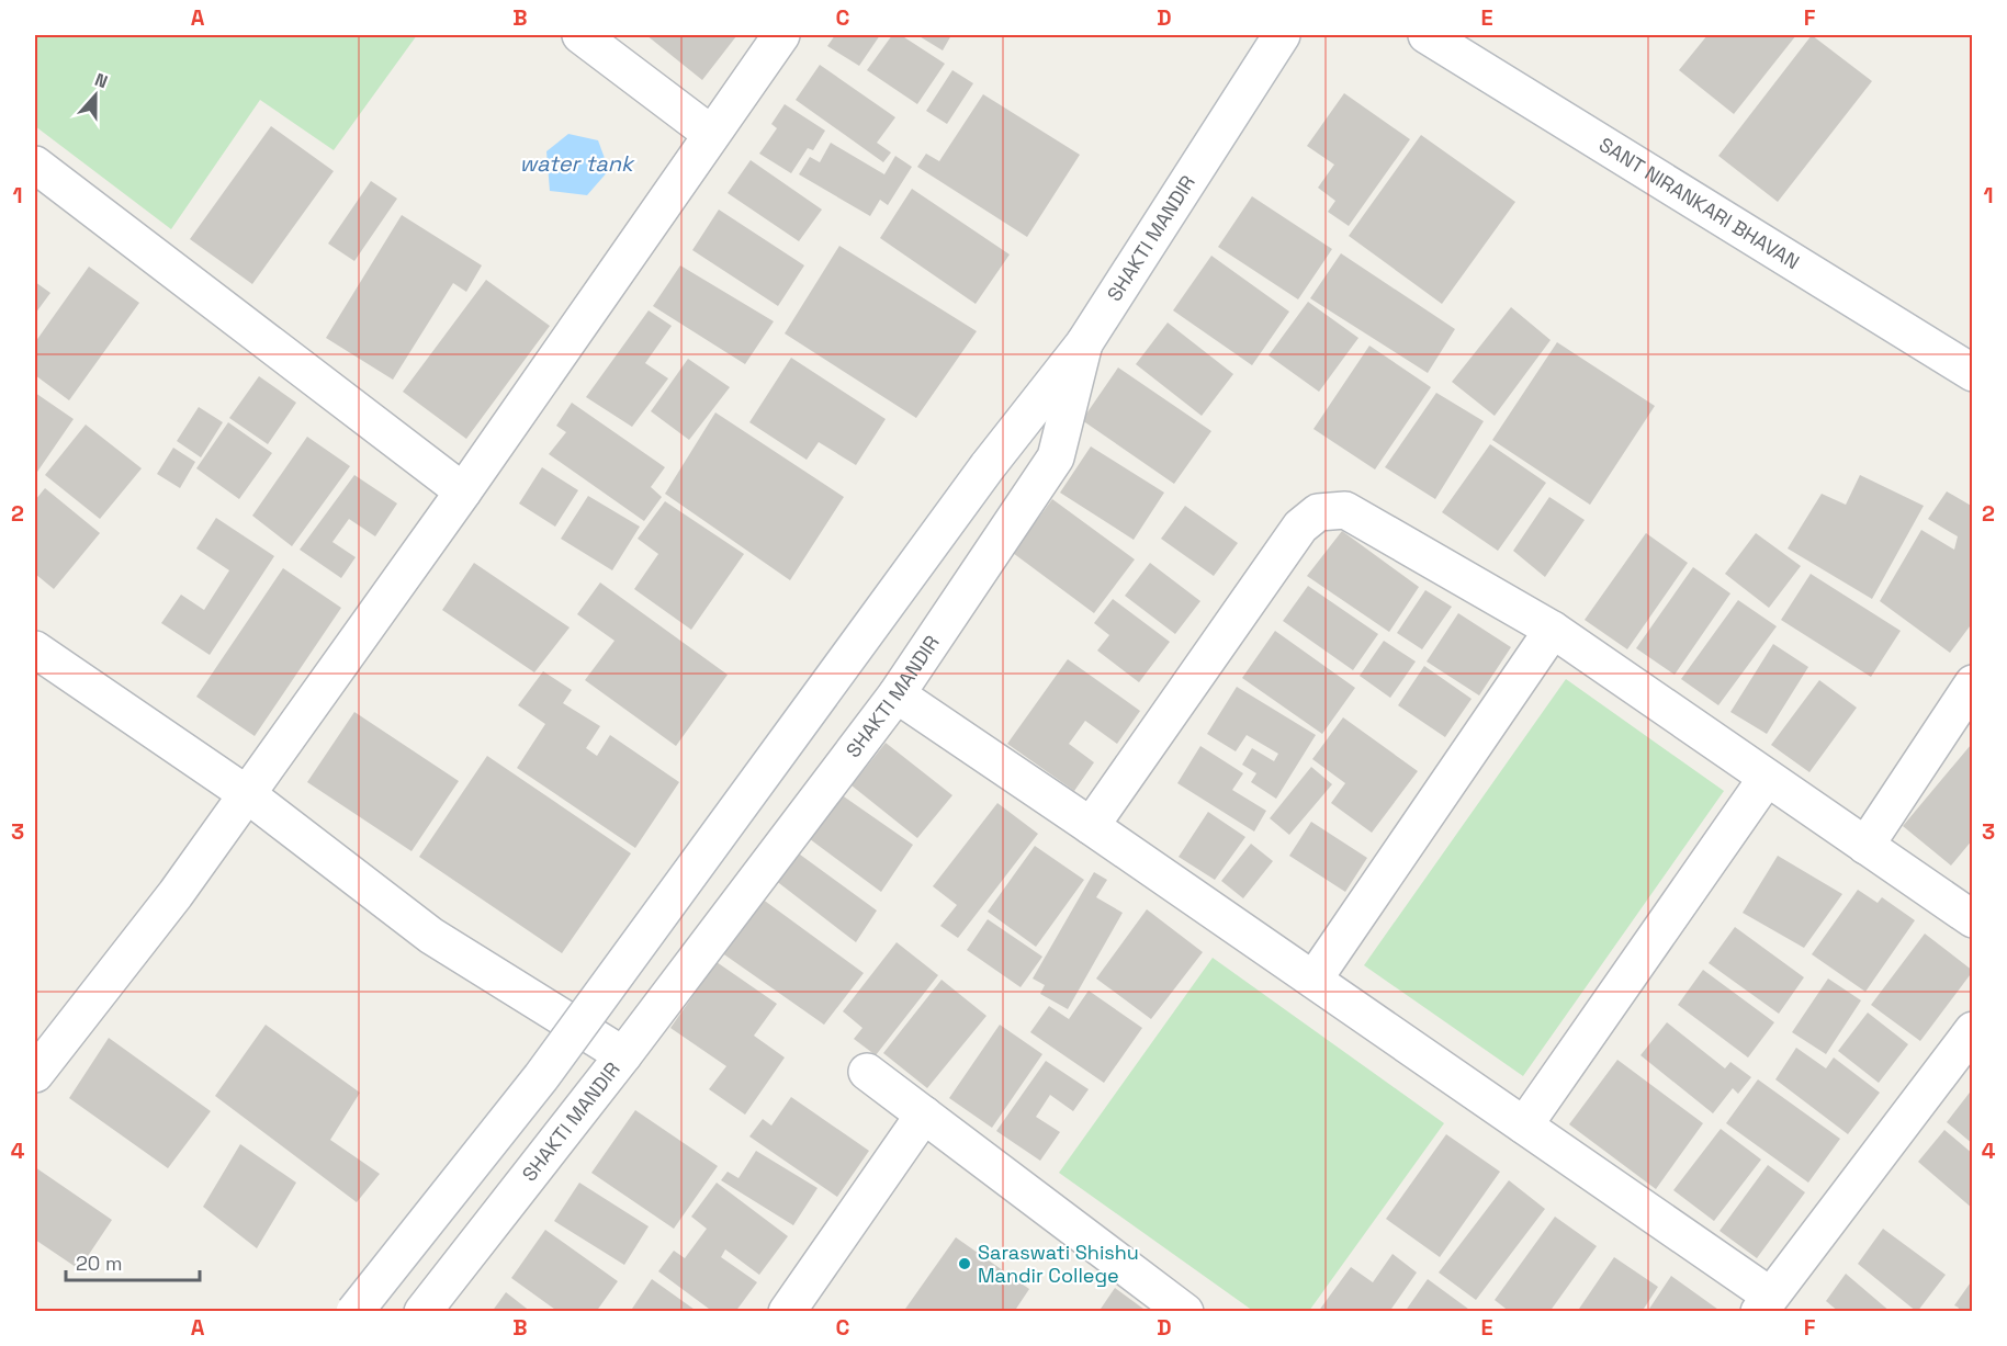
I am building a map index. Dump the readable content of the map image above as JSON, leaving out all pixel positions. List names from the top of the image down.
{
  "streets": {
    "street": ["SANT NIRANKARI BHAVAN", "SHAKTI MANDIR"]
  },
  "water": ["water tank"],
  "places": ["Saraswati Shishu Mandir College"],
  "scale_bar": "20 m",
  "north": "top",
  "grid": {
    "columns": [
      "A",
      "B",
      "C",
      "D",
      "E",
      "F"
    ],
    "rows": [
      "1",
      "2",
      "3",
      "4"
    ]
  }
}
